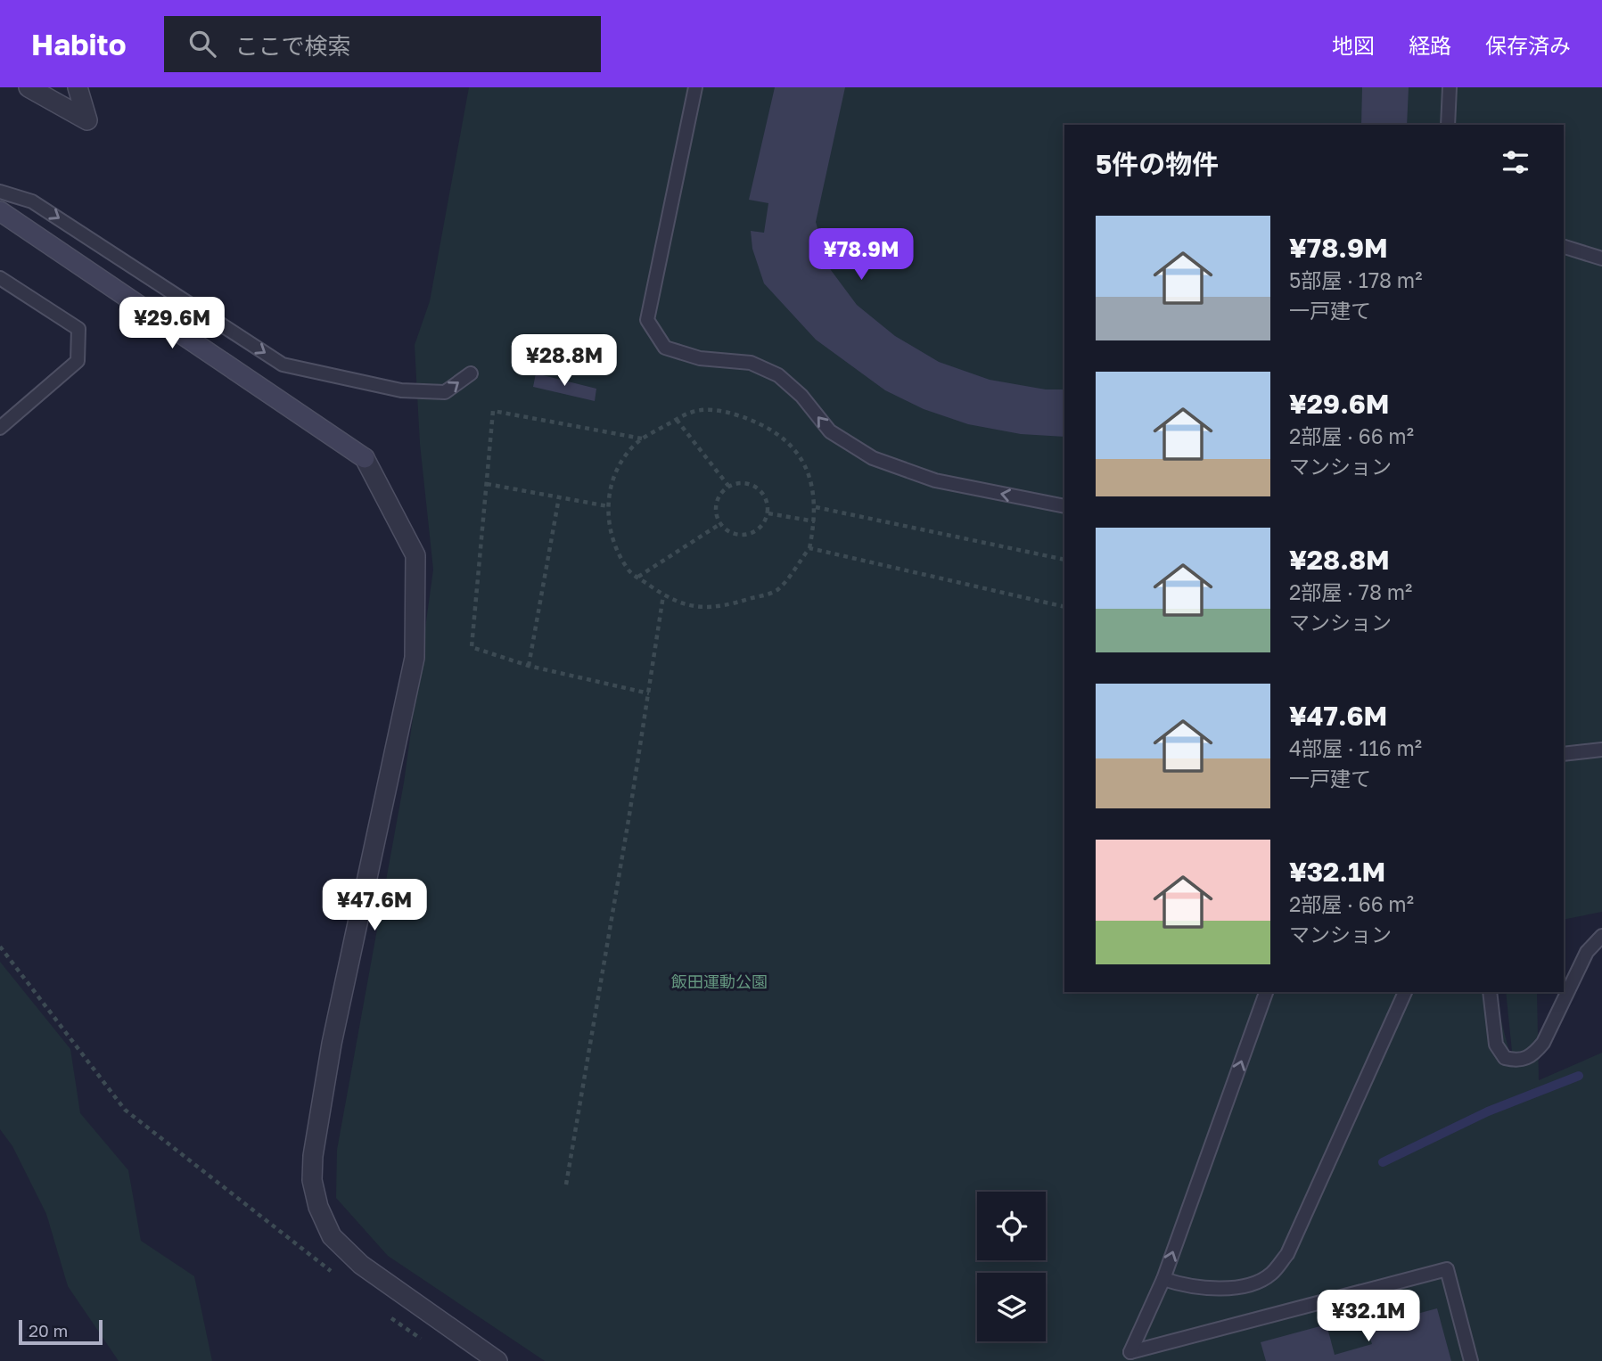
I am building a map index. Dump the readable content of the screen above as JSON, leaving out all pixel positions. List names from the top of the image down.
{
  "parks": ["飯田運動公園"],
  "scale_bar": "20 m",
  "page": {
    "header": "Habito",
    "search": "ここで検索",
    "nav": ["地図", "経路", "保存済み"],
    "heading": "5件の物件",
    "list": [
      {
        "name": "¥78.9M",
        "note": "5部屋 · 178 m² · 一戸建て"
      },
      {
        "name": "¥29.6M",
        "note": "2部屋 · 66 m² · マンション"
      },
      {
        "name": "¥28.8M",
        "note": "2部屋 · 78 m² · マンション"
      },
      {
        "name": "¥47.6M",
        "note": "4部屋 · 116 m² · 一戸建て"
      },
      {
        "name": "¥32.1M",
        "note": "2部屋 · 66 m² · マンション"
      }
    ],
    "price": [
      "¥78.9M",
      "¥29.6M",
      "¥28.8M",
      "¥47.6M",
      "¥32.1M"
    ],
    "scale": "20 m"
  }
}
